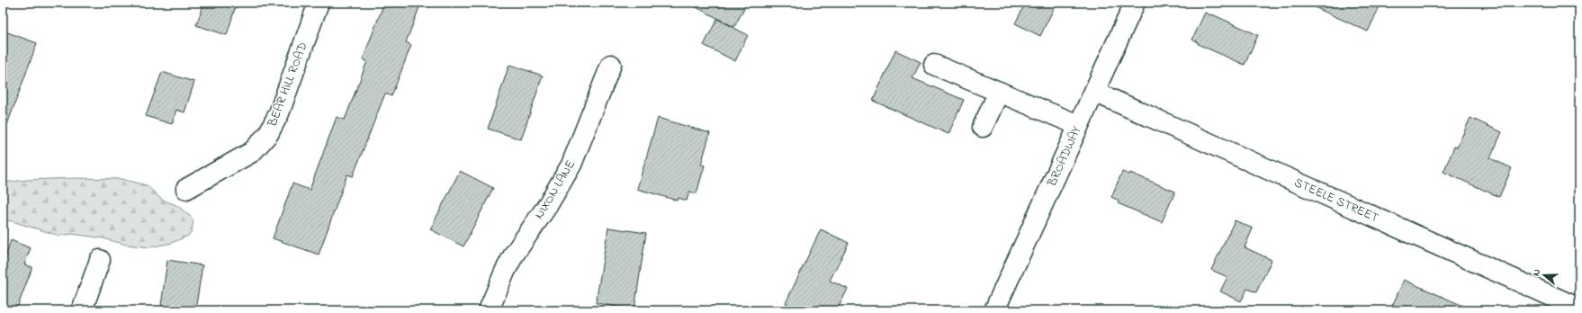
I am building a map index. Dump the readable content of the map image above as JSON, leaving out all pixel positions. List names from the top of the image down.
{
  "streets": {
    "street": [
      "BEAR HILL ROAD",
      "BROADWAY",
      "NIXON LANE",
      "STEELE STREET"
    ]
  },
  "crossings": [
    ["BROADWAY", "STEELE STREET"]
  ],
  "north": "left"
}
